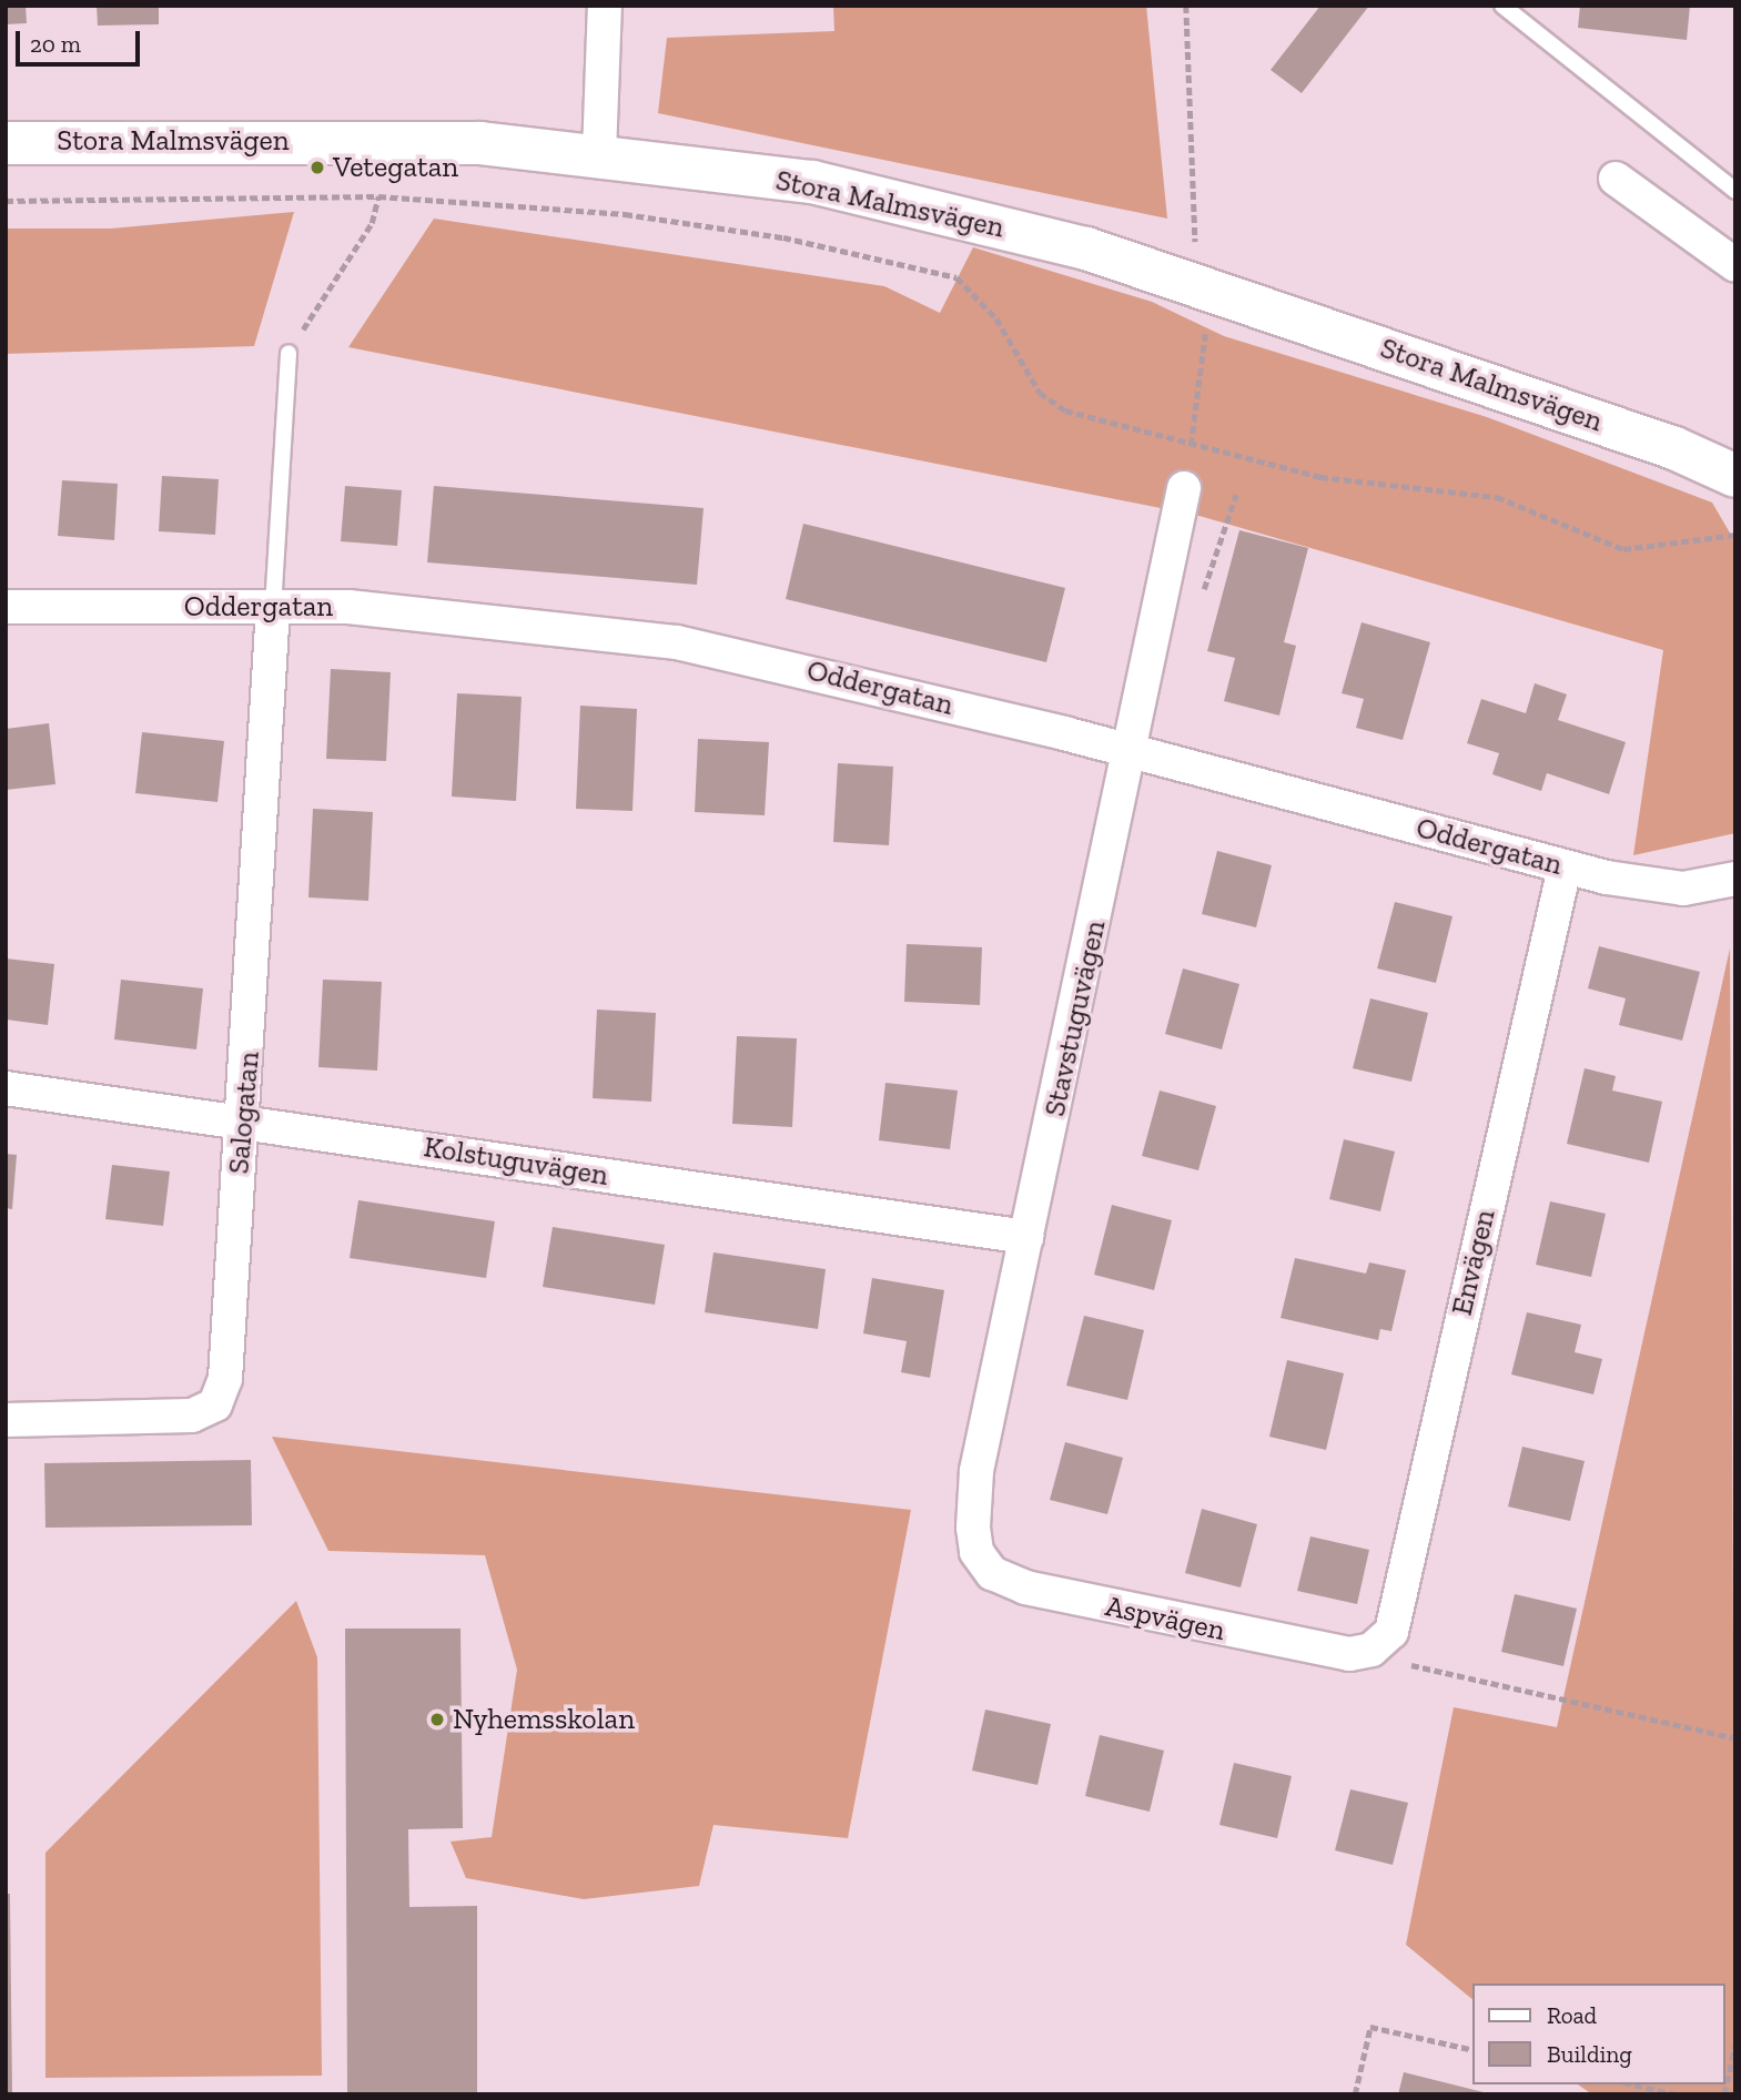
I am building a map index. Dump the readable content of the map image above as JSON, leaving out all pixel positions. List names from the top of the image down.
{
  "streets": {
    "street": [
      "Stora Malmsvägen",
      "Oddergatan",
      "Stavstuguvägen",
      "Salogatan",
      "Kolstuguvägen",
      "Envägen",
      "Aspvägen"
    ]
  },
  "crossings": [
    ["Oddergatan", "Stavstuguvägen"],
    ["Oddergatan", "Salogatan"],
    ["Oddergatan", "Envägen"],
    ["Stavstuguvägen", "Kolstuguvägen"],
    ["Stavstuguvägen", "Aspvägen"],
    ["Salogatan", "Kolstuguvägen"],
    ["Envägen", "Aspvägen"]
  ],
  "places": ["Vetegatan", "Nyhemsskolan"],
  "legend": ["Road", "Building"],
  "scale_bar": "20 m"
}
